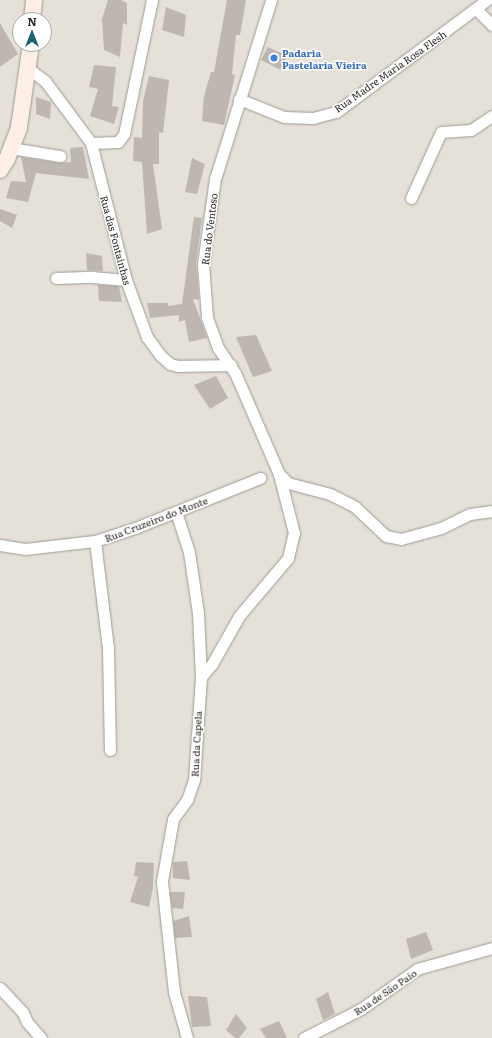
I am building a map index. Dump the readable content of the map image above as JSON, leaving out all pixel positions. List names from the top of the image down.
{
  "streets": {
    "street": [
      "Rua Madre Maria Rosa Flesh",
      "Rua do Ventoso",
      "Rua das Fontainhas",
      "Rua Cruzeiro do Monte",
      "Rua da Capela",
      "Rua de São Paio"
    ]
  },
  "crossings": [
    ["Rua Madre Maria Rosa Flesh", "Rua do Ventoso"],
    ["Rua do Ventoso", "Rua das Fontainhas"],
    ["Rua Cruzeiro do Monte", "Rua da Capela"]
  ],
  "places": ["Padaria Pastelaria Vieira"],
  "north": "top"
}
